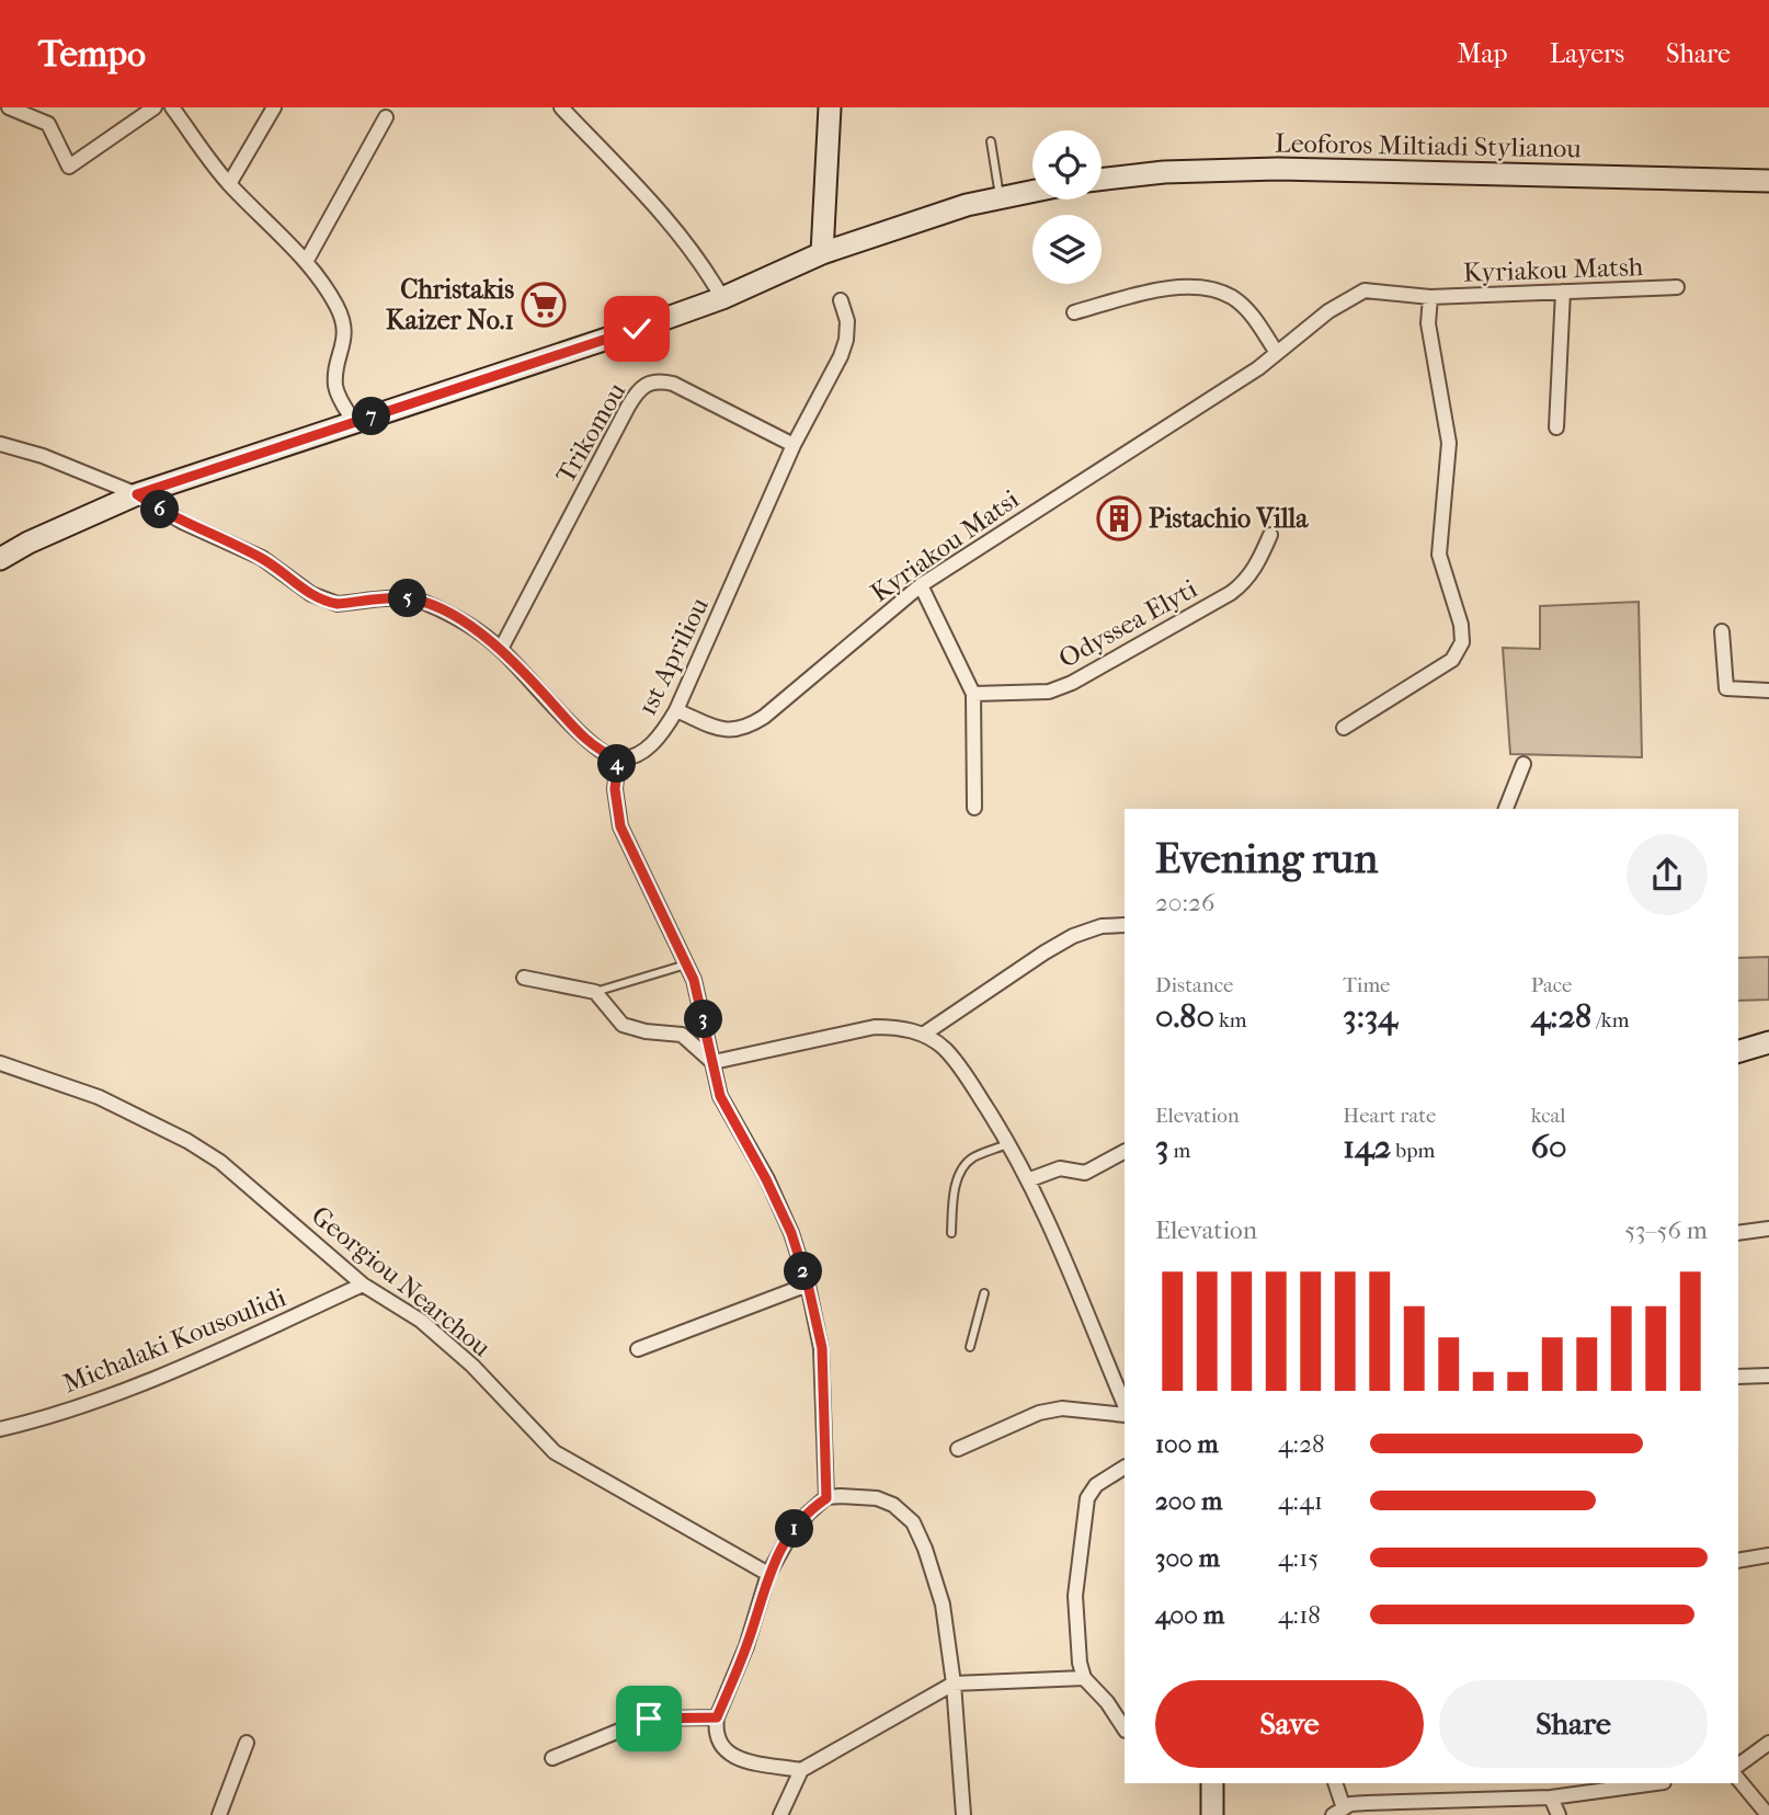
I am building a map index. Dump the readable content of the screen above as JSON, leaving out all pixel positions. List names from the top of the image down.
{
  "streets": {
    "main road": ["Leoforos Miltiadi Stylianou"],
    "street": [
      "Kyriakou Matsh",
      "Trikomou",
      "Kyriakou Matsi",
      "Odyssea Elyti",
      "1st Apriliou",
      "Georgiou Nearchou",
      "Michalaki Kousoulidi"
    ]
  },
  "crossings": [
    ["Kyriakou Matsh", "Kyriakou Matsi"],
    ["Trikomou", "1st Apriliou"],
    ["Kyriakou Matsi", "1st Apriliou"],
    ["Georgiou Nearchou", "Michalaki Kousoulidi"]
  ],
  "places": {
    "supermarket": ["Christakis Kaizer No.1"],
    "building": ["Pistachio Villa"]
  },
  "page": {
    "header": "Tempo",
    "nav": ["Map", "Layers", "Share"],
    "pins": [
      "7",
      "6",
      "5",
      "4",
      "3",
      "2",
      "1"
    ],
    "heading": ["Evening run", "20:26"],
    "stats": [
      ["Distance", "0.80 km"],
      ["Time", "3:34"],
      ["Pace", "4:28 /km"],
      ["Elevation", "3 m"],
      ["Heart rate", "142 bpm"],
      ["kcal", "60"]
    ],
    "chart": ["Elevation", "53–56 m"],
    "list": [
      {
        "name": "100 m",
        "note": "4:28"
      },
      {
        "name": "200 m",
        "note": "4:41"
      },
      {
        "name": "300 m",
        "note": "4:15"
      },
      {
        "name": "400 m",
        "note": "4:18"
      }
    ],
    "buttons": ["Save", "Share"]
  }
}
